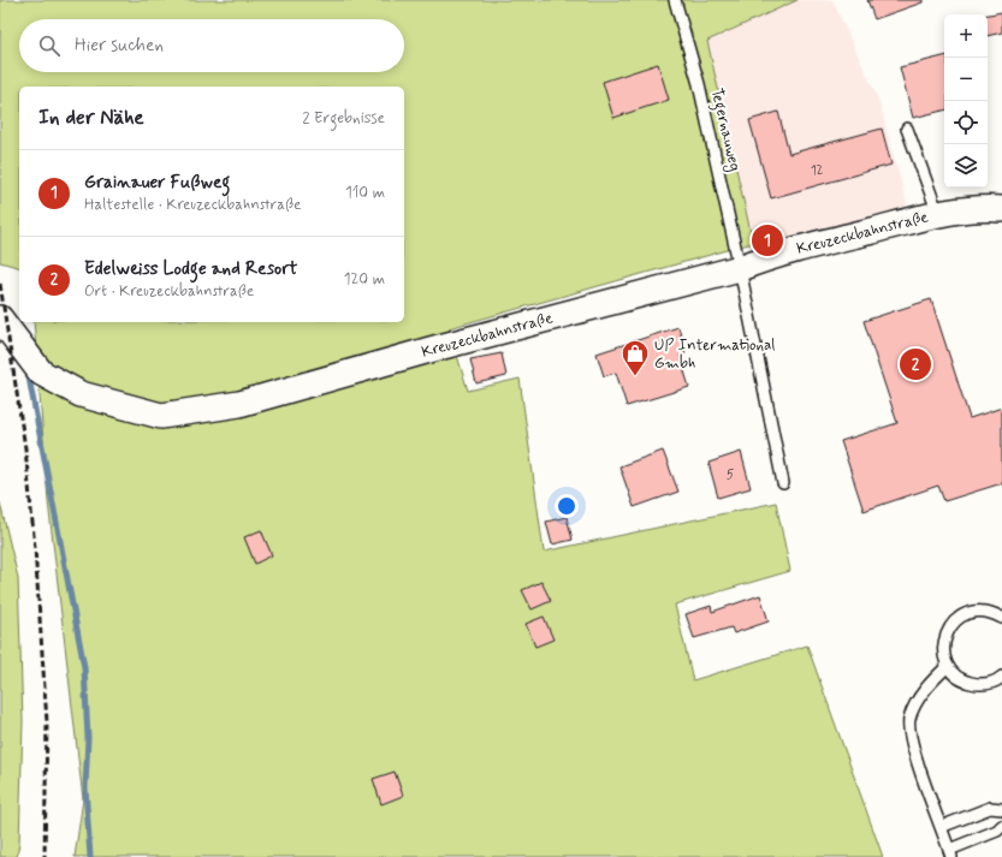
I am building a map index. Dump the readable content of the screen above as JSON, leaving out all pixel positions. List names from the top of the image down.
{
  "streets": {
    "street": ["Kreuzeckbahnstraße"],
    "lane": ["Tegernauweg"]
  },
  "crossings": [
    ["Tegernauweg", "Kreuzeckbahnstraße"]
  ],
  "places": {
    "shop": ["UP Intermational Gmbh"]
  },
  "house_numbers": ["12", "5"],
  "page": {
    "map_buttons": ["+", "−"],
    "search": "Hier suchen",
    "heading": ["In der Nähe", "2 Ergebnisse"],
    "list": [
      {
        "mark": "1",
        "name": "Grainauer Fußweg",
        "note": "Haltestelle · Kreuzeckbahnstraße",
        "value": "110 m"
      },
      {
        "mark": "2",
        "name": "Edelweiss Lodge and Resort",
        "note": "Ort · Kreuzeckbahnstraße",
        "value": "120 m"
      }
    ],
    "pins": ["1", "2"]
  }
}
